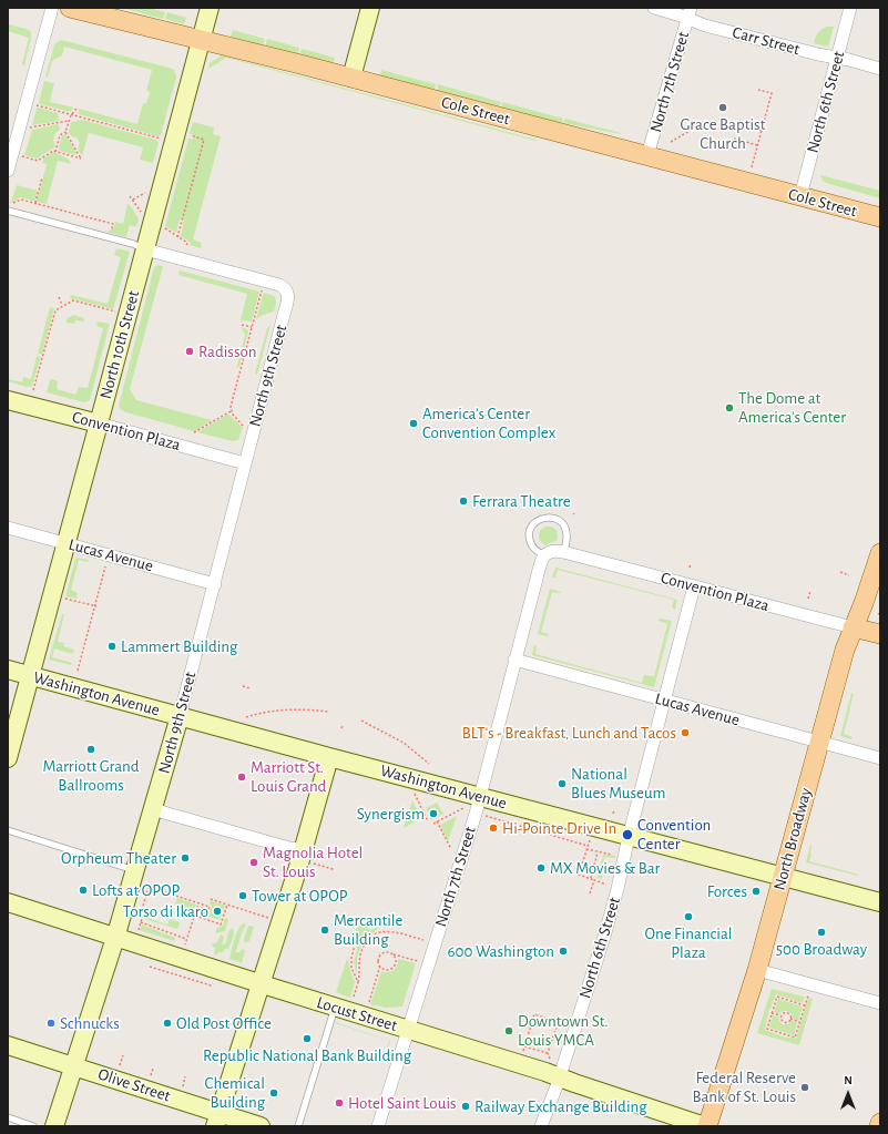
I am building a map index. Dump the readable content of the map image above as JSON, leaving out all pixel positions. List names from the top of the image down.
{
  "streets": {
    "main road": ["Cole Street", "Convention Plaza", "North Broadway"],
    "street": [
      "Carr Street",
      "North 7th Street",
      "North 6th Street",
      "North 10th Street",
      "North 9th Street",
      "Lucas Avenue",
      "Washington Avenue",
      "Locust Street",
      "Olive Street"
    ]
  },
  "crossings": [
    ["Carr Street", "North 7th Street"],
    ["Carr Street", "North 6th Street"],
    ["North 7th Street", "Cole Street"],
    ["North 7th Street", "Convention Plaza"],
    ["North 7th Street", "Lucas Avenue"],
    ["North 7th Street", "Washington Avenue"],
    ["North 7th Street", "Locust Street"],
    ["North 6th Street", "Cole Street"],
    ["North 6th Street", "Convention Plaza"],
    ["North 6th Street", "Lucas Avenue"],
    ["North 6th Street", "Washington Avenue"],
    ["North 6th Street", "Locust Street"],
    ["Cole Street", "North 10th Street"],
    ["North 10th Street", "North 9th Street"],
    ["North 10th Street", "Convention Plaza"],
    ["North 10th Street", "Lucas Avenue"],
    ["North 10th Street", "Washington Avenue"],
    ["North 9th Street", "Convention Plaza"],
    ["North 9th Street", "Lucas Avenue"],
    ["North 9th Street", "Washington Avenue"],
    ["North 9th Street", "Locust Street"],
    ["North 9th Street", "Olive Street"],
    ["Convention Plaza", "North Broadway"],
    ["Lucas Avenue", "North Broadway"],
    ["Washington Avenue", "North Broadway"],
    ["North Broadway", "Locust Street"]
  ],
  "places": [
    "Grace Baptist Church",
    "Radisson",
    "The Dome at America's Center",
    "America’s Center Convention Complex",
    "Ferrara Theatre",
    "Lammert Building",
    "BLT's - Breakfast, Lunch and Tacos",
    "Marriott Grand Ballrooms",
    "Marriott St. Louis Grand",
    "National Blues Museum",
    "Synergism",
    "Hi-Pointe Drive In",
    "Convention Center",
    "Orpheum Theater",
    "Magnolia Hotel St. Louis",
    "MX Movies & Bar",
    "Lofts at OPOP",
    "Forces",
    "Tower at OPOP",
    "Torso di Ikaro",
    "One Financial Plaza",
    "Mercantile Building",
    "500 Broadway",
    "600 Washington",
    "Schnucks",
    "Old Post Office",
    "Downtown St. Louis YMCA",
    "Republic National Bank Building",
    "Federal Reserve Bank of St. Louis",
    "Chemical Building",
    "Hotel Saint Louis",
    "Railway Exchange Building"
  ],
  "north": "top"
}
